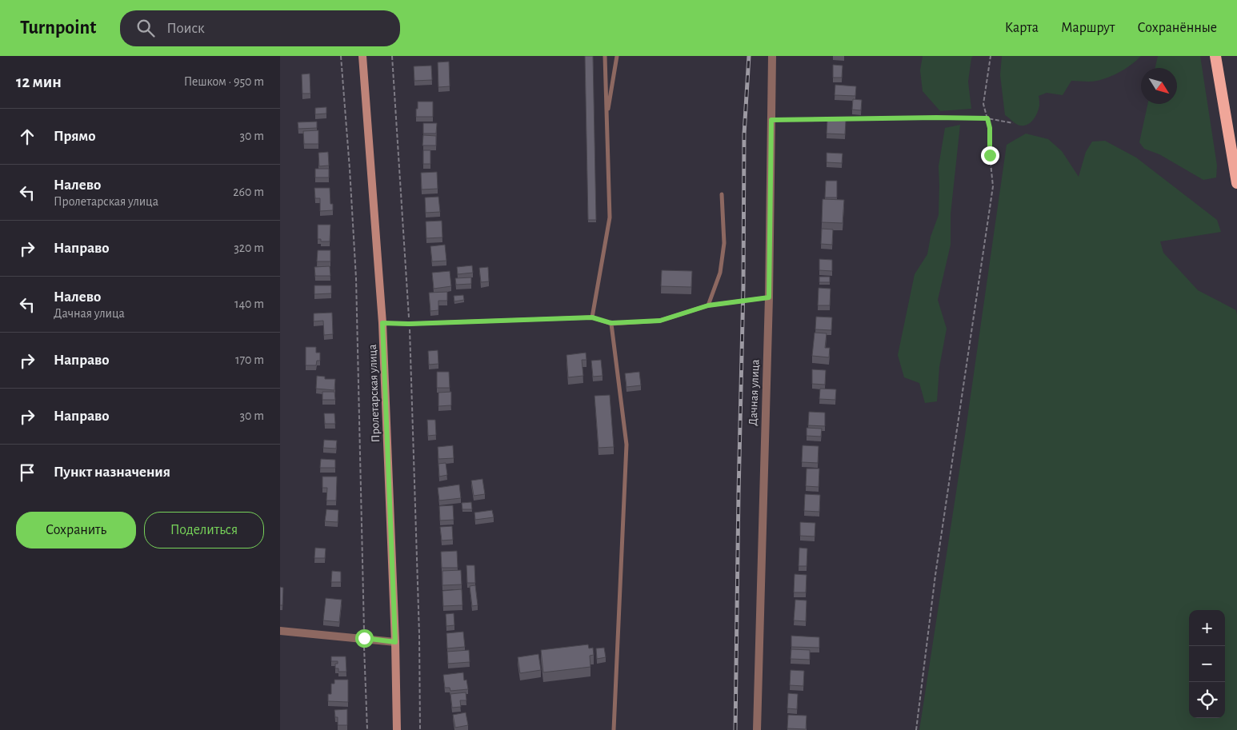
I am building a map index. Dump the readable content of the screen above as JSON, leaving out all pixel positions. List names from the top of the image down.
{
  "streets": {
    "main road": ["Пролетарская улица"],
    "street": ["Дачная улица"]
  },
  "north": "bottom right",
  "page": {
    "header": "Turnpoint",
    "search": "Поиск",
    "nav": ["Карта", "Маршрут", "Сохранённые"],
    "heading": ["12 мин", "Пешком · 950 m"],
    "list": [
      ["Прямо", "30 m"],
      ["Налево", "Пролетарская улица", "260 m"],
      ["Направо", "320 m"],
      ["Налево", "Дачная улица", "140 m"],
      ["Направо", "170 m"],
      ["Направо", "30 m"],
      "Пункт назначения"
    ],
    "buttons": ["Сохранить", "Поделиться"],
    "map_buttons": ["+", "−"]
  }
}
